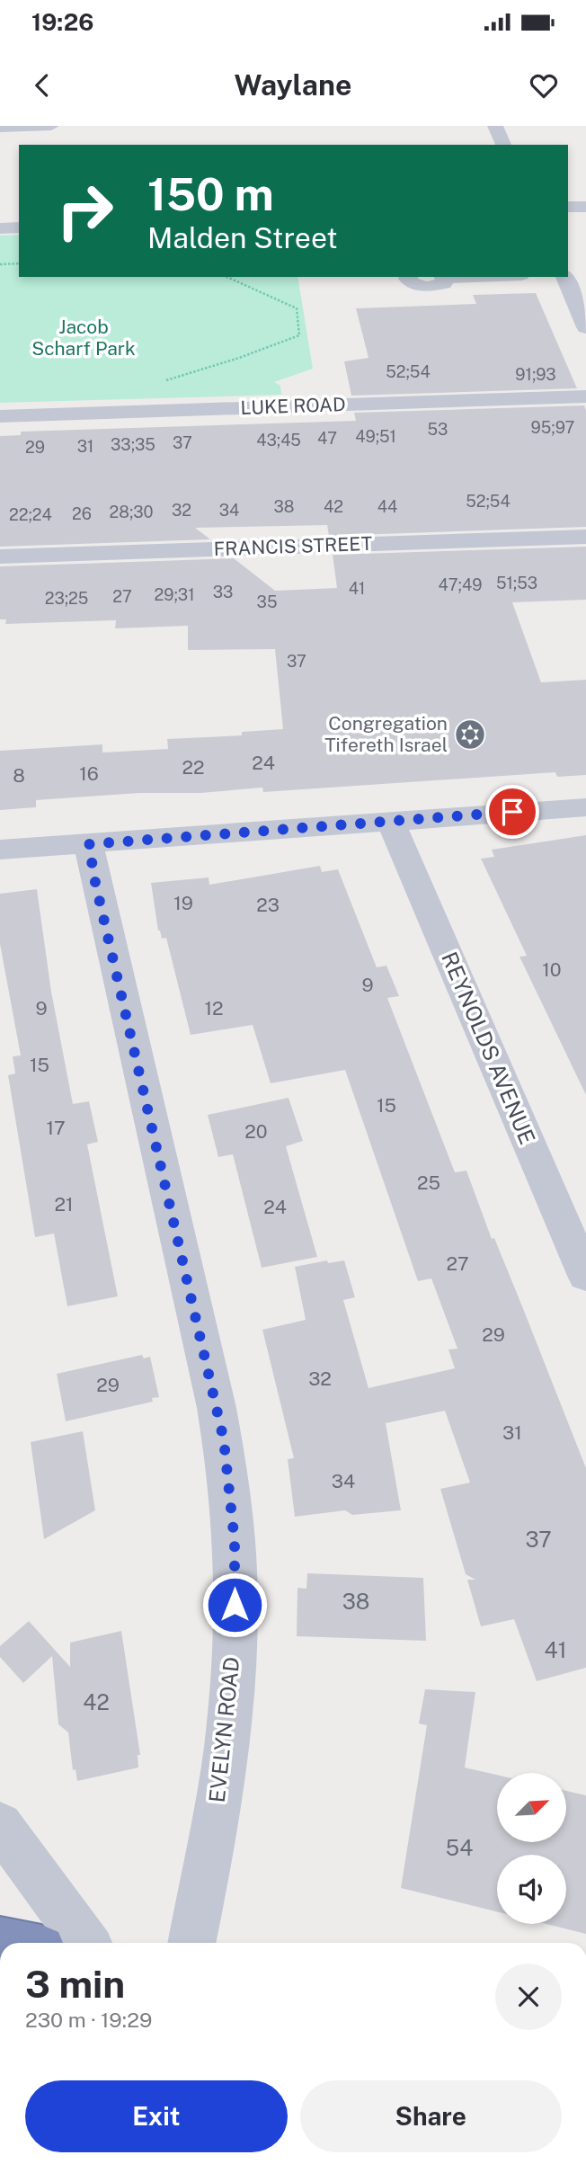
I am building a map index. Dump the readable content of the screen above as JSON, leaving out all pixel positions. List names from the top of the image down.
{
  "streets": {
    "street": [
      "LUKE ROAD",
      "FRANCIS STREET",
      "REYNOLDS AVENUE",
      "EVELYN ROAD"
    ]
  },
  "parks": ["Jacob Scharf Park"],
  "places": {
    "synagogue": ["Congregation Tifereth Israel"]
  },
  "house_numbers": [
    "52;54",
    "91;93",
    "95;97",
    "53",
    "49;51",
    "47",
    "43;45",
    "37",
    "33;35",
    "31",
    "29",
    "52;54",
    "38",
    "42",
    "44",
    "32",
    "34",
    "28;30",
    "26",
    "22;24",
    "51;53",
    "47;49",
    "41",
    "33",
    "29;31",
    "27",
    "23;25",
    "35",
    "37",
    "24",
    "22",
    "16",
    "8",
    "19",
    "23",
    "10",
    "9",
    "9",
    "12",
    "15",
    "15",
    "17",
    "20",
    "25",
    "21",
    "24",
    "27",
    "29",
    "32",
    "29",
    "31",
    "34",
    "37",
    "38",
    "41",
    "42",
    "54"
  ],
  "north": "top right",
  "page": {
    "status": "19:26",
    "header": "Waylane",
    "turn": ["150 m", "Malden Street"],
    "heading": ["3 min", "230 m · 19:29"],
    "buttons": ["Exit", "Share"]
  }
}
